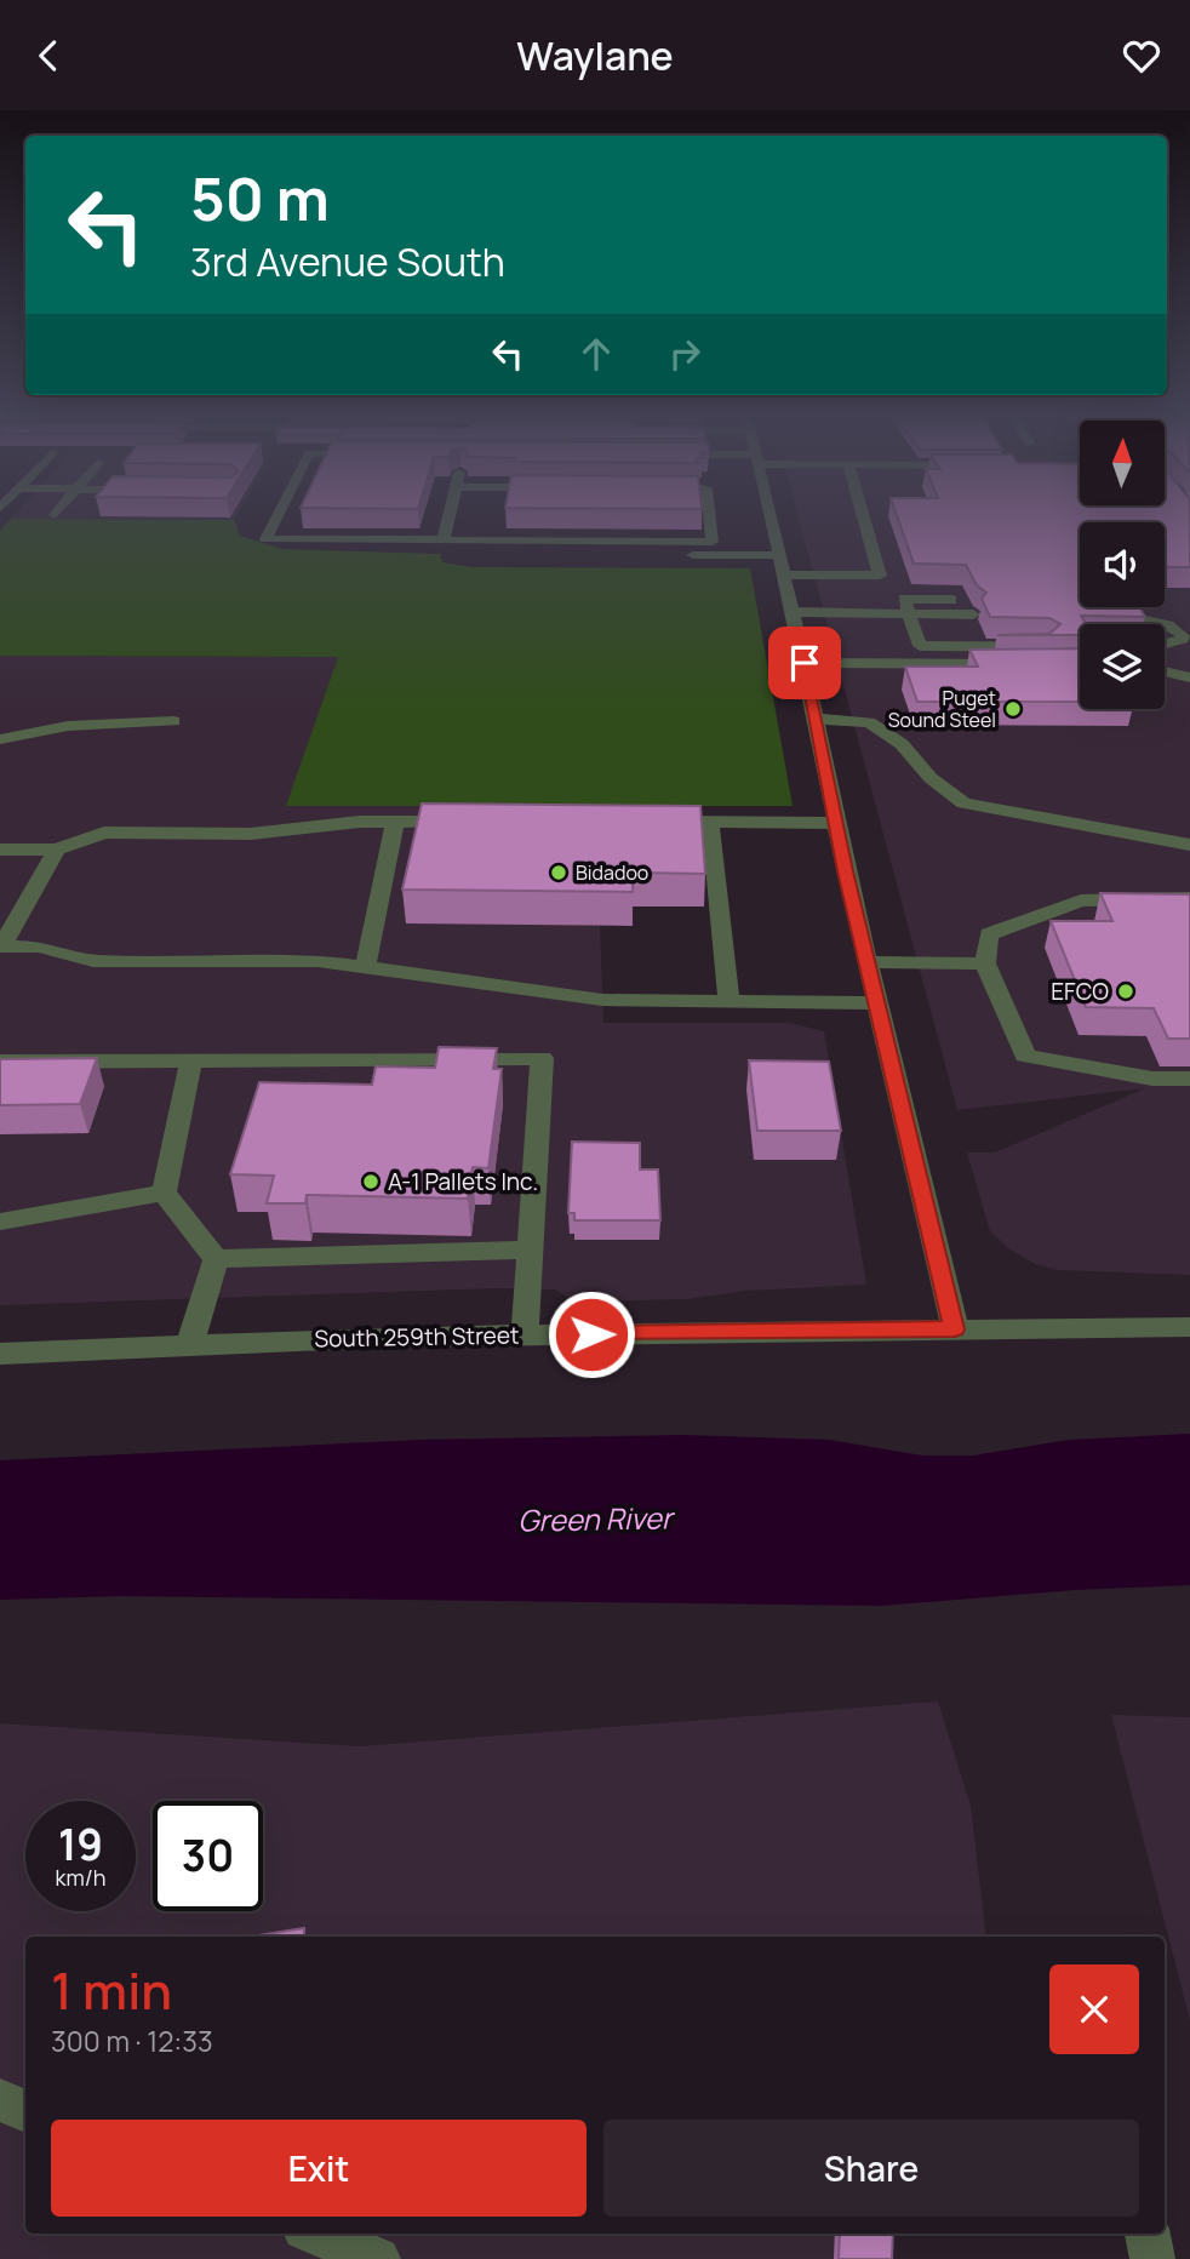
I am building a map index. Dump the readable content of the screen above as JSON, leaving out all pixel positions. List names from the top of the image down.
{
  "streets": {
    "street": ["South 259th Street"]
  },
  "water": ["Green River"],
  "places": [
    "Puget Sound Steel",
    "Bidadoo",
    "EFCO",
    "A-1 Pallets Inc."
  ],
  "north": "top",
  "page": {
    "header": "Waylane",
    "turn": ["50 m", "3rd Avenue South"],
    "speed": "19 km/h",
    "limit": "30",
    "heading": ["1 min", "300 m · 12:33"],
    "buttons": ["Exit", "Share"]
  }
}
